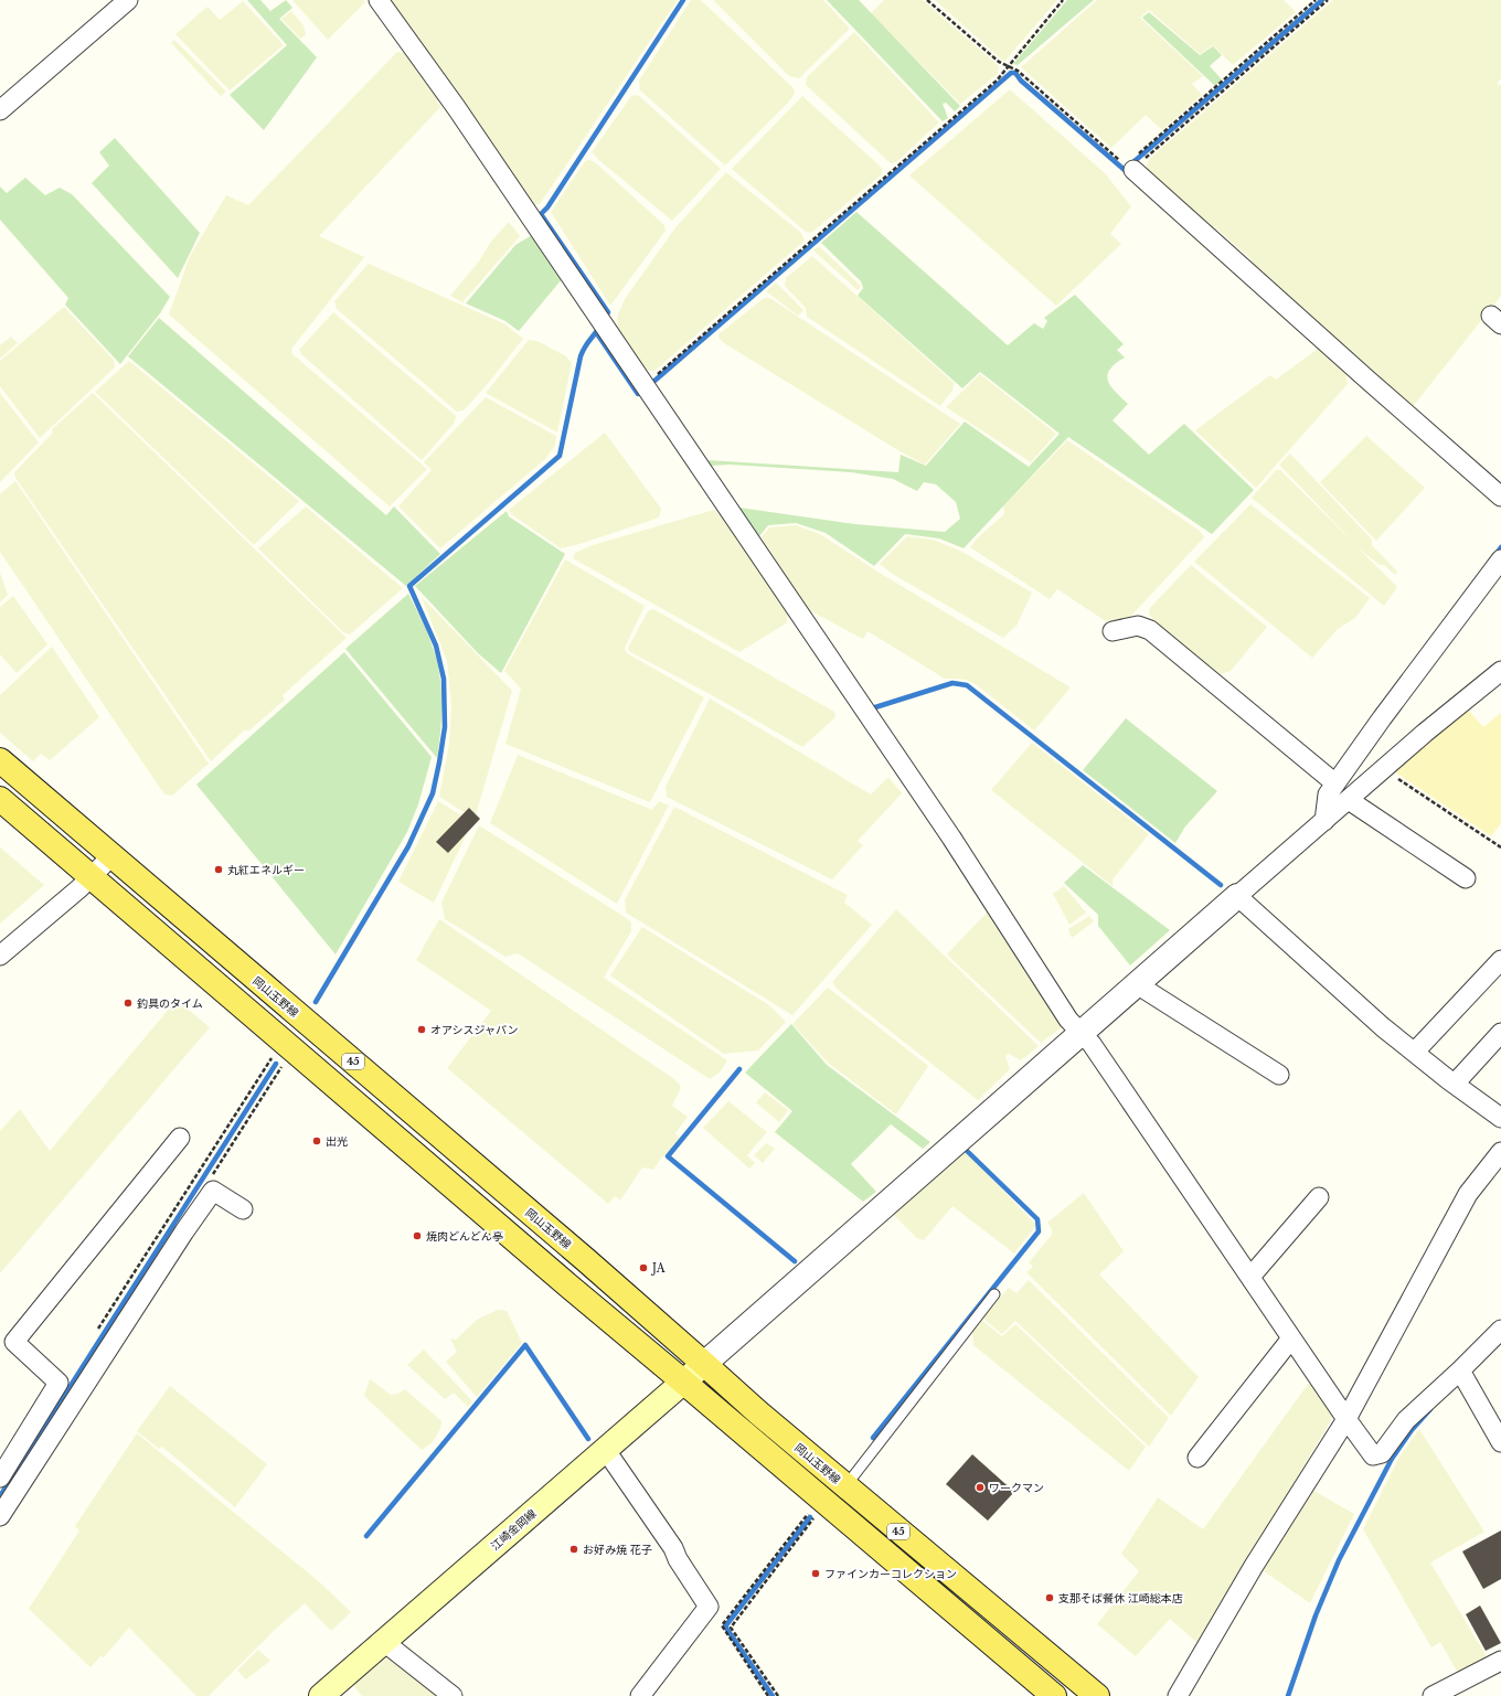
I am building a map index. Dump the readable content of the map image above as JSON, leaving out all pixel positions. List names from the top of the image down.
{
  "streets": {
    "main road": ["岡山玉野線", "45", "江崎金岡線"]
  },
  "crossings": [
    ["岡山玉野線", "江崎金岡線"],
    ["45", "江崎金岡線"]
  ],
  "places": [
    "丸紅エネルギー",
    "釣具のタイム",
    "オアシスジャパン",
    "出光",
    "焼肉どんどん亭",
    "JA",
    "ワークマン",
    "お好み焼 花子",
    "ファインカーコレクション",
    "支那そば餐休 江崎総本店"
  ]
}
